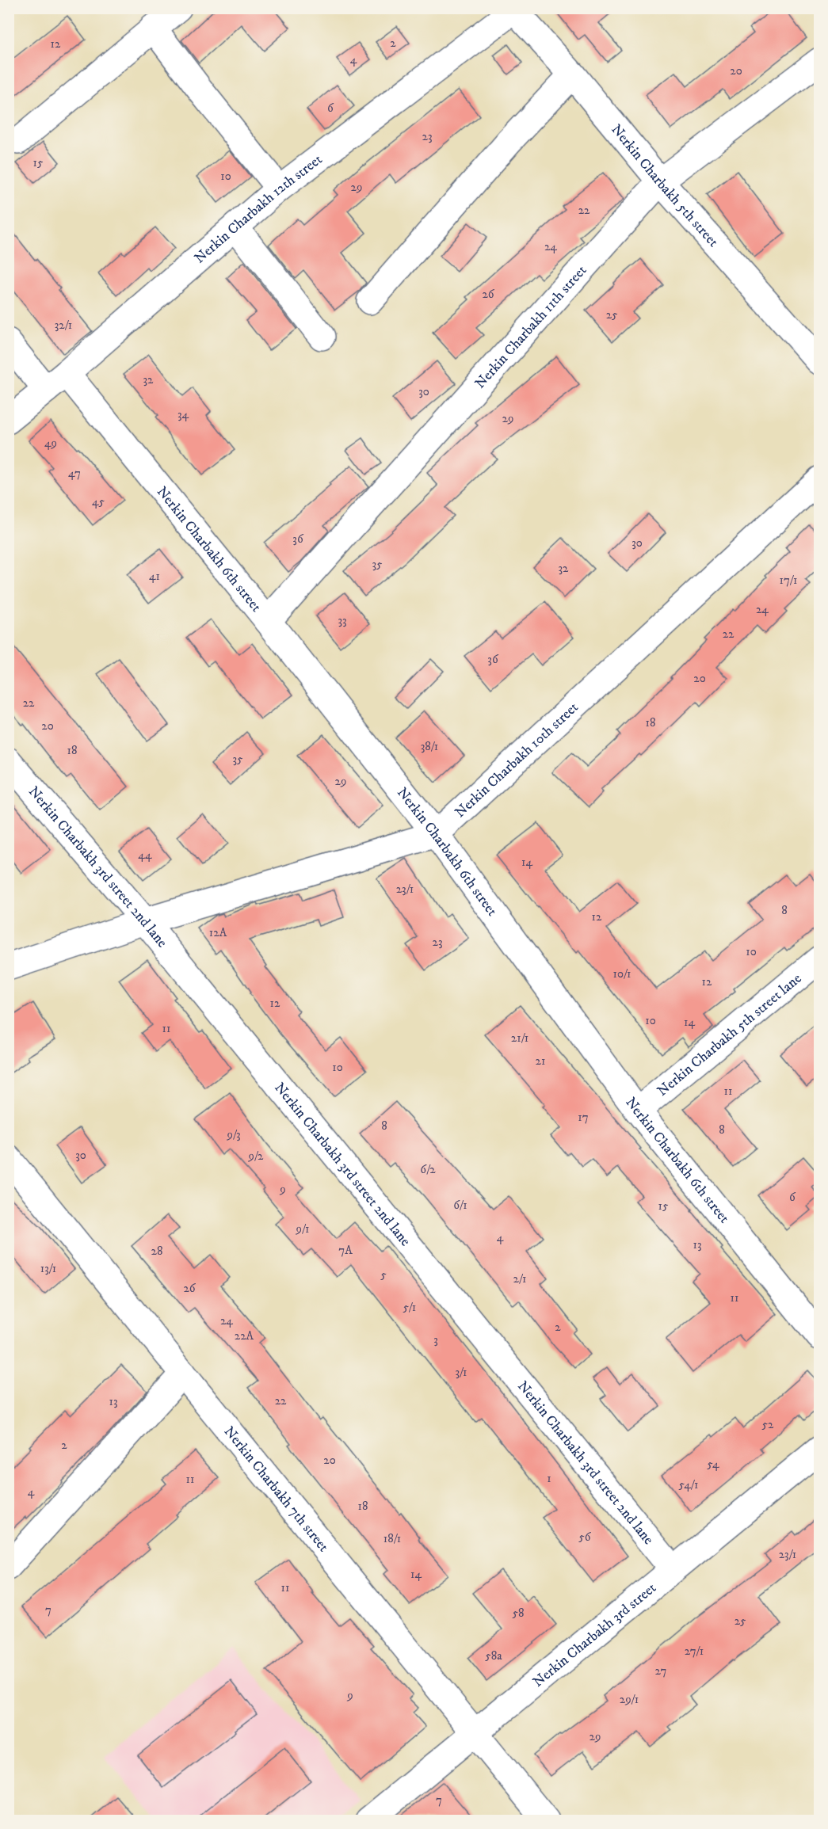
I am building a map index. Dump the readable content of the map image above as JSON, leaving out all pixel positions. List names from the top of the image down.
{
  "streets": {
    "street": [
      "Nerkin Charbakh 5th street",
      "Nerkin Charbakh 12th street",
      "Nerkin Charbakh 11th street",
      "Nerkin Charbakh 6th street",
      "Nerkin Charbakh 10th street",
      "Nerkin Charbakh 3rd street 2nd lane",
      "Nerkin Charbakh 5th street lane",
      "Nerkin Charbakh 7th street",
      "Nerkin Charbakh 3rd street"
    ]
  },
  "crossings": [
    ["Nerkin Charbakh 5th street", "Nerkin Charbakh 12th street"],
    ["Nerkin Charbakh 5th street", "Nerkin Charbakh 11th street"],
    ["Nerkin Charbakh 12th street", "Nerkin Charbakh 6th street"],
    ["Nerkin Charbakh 11th street", "Nerkin Charbakh 6th street"],
    ["Nerkin Charbakh 6th street", "Nerkin Charbakh 10th street"],
    ["Nerkin Charbakh 6th street", "Nerkin Charbakh 5th street lane"],
    ["Nerkin Charbakh 10th street", "Nerkin Charbakh 3rd street 2nd lane"],
    ["Nerkin Charbakh 3rd street 2nd lane", "Nerkin Charbakh 3rd street"],
    ["Nerkin Charbakh 7th street", "Nerkin Charbakh 3rd street"]
  ],
  "house_numbers": [
    "2",
    "12",
    "4",
    "20",
    "6",
    "23",
    "15",
    "10",
    "29",
    "22",
    "24",
    "26",
    "25",
    "32/1",
    "32",
    "30",
    "34",
    "29",
    "49",
    "47",
    "45",
    "36",
    "30",
    "35",
    "32",
    "41",
    "17/1",
    "24",
    "33",
    "22",
    "36",
    "20",
    "22",
    "18",
    "20",
    "38/1",
    "18",
    "35",
    "29",
    "44",
    "14",
    "23/1",
    "8",
    "12",
    "12A",
    "23",
    "10",
    "10/1",
    "12",
    "12",
    "10",
    "14",
    "11",
    "21/1",
    "21",
    "10",
    "11",
    "17",
    "8",
    "8",
    "9/3",
    "30",
    "9/2",
    "6/2",
    "9",
    "6",
    "6/1",
    "15",
    "9/1",
    "4",
    "13",
    "7A",
    "28",
    "13/1",
    "5",
    "2/1",
    "26",
    "11",
    "5/1",
    "24",
    "2",
    "22A",
    "3",
    "3/1",
    "22",
    "13",
    "52",
    "2",
    "20",
    "54",
    "1",
    "11",
    "54/1",
    "4",
    "18",
    "56",
    "18/1",
    "23/1",
    "14",
    "11",
    "7",
    "58",
    "25",
    "27/1",
    "58a",
    "27",
    "9",
    "29/1",
    "29",
    "7"
  ]
}
